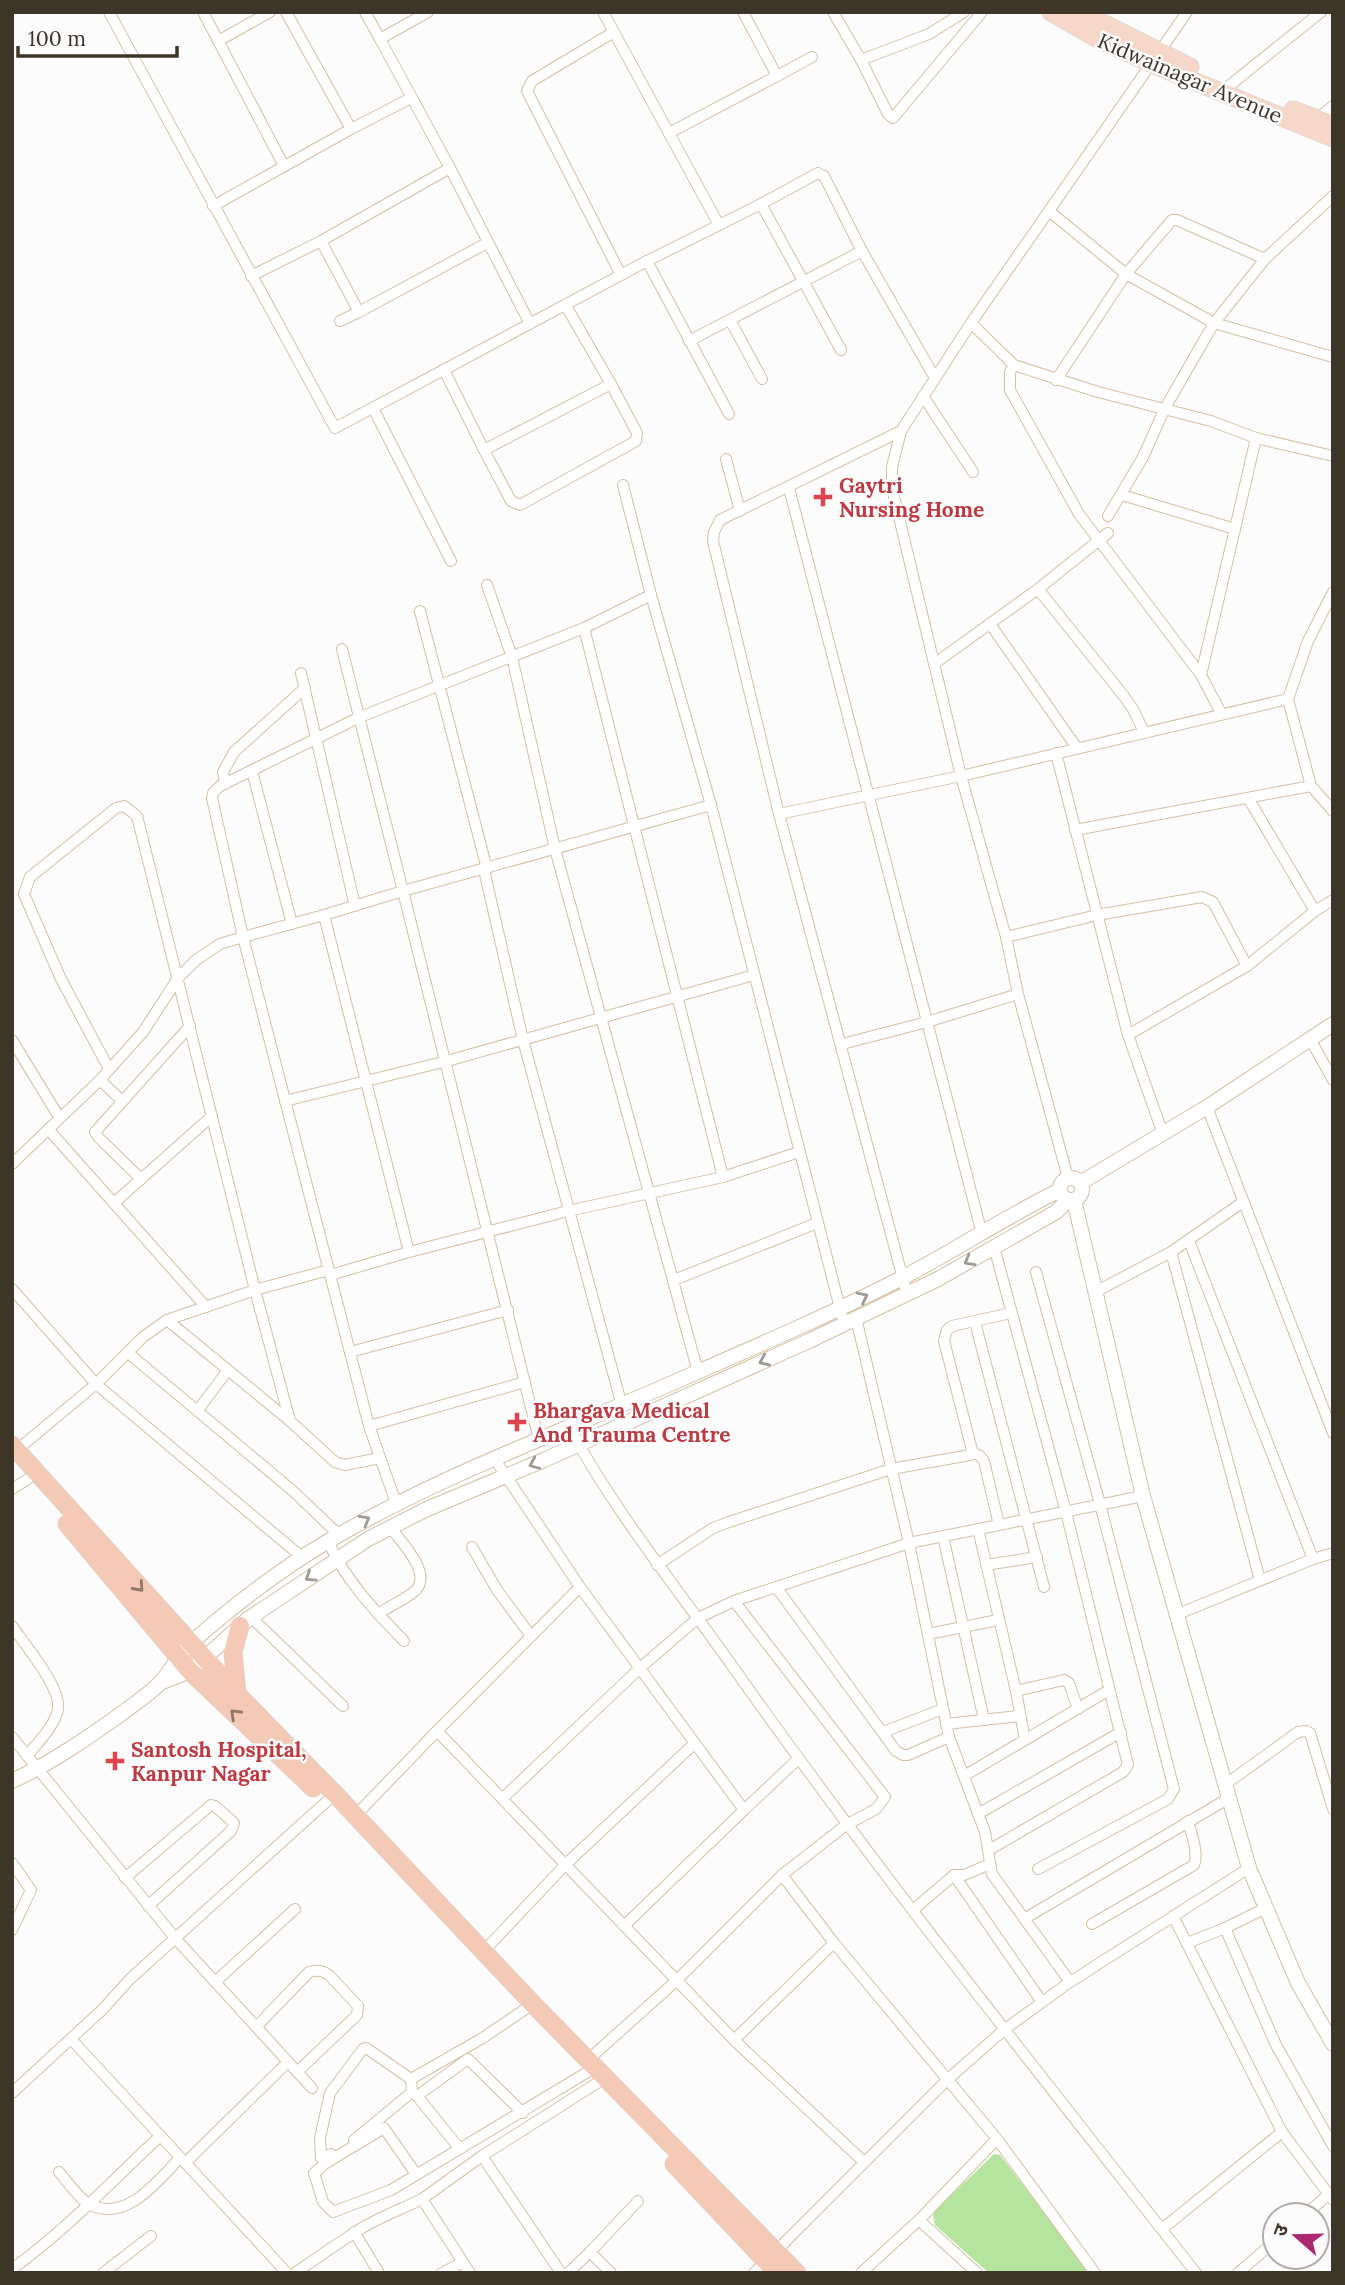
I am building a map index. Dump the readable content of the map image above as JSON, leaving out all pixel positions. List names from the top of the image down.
{
  "streets": {
    "main road": ["Kidwainagar Avenue"]
  },
  "places": {
    "health": ["Gaytri Nursing Home", "Bhargava Medical And Trauma Centre", "Santosh Hospital, Kanpur Nagar"]
  },
  "scale_bar": "100 m",
  "north": "left"
}
